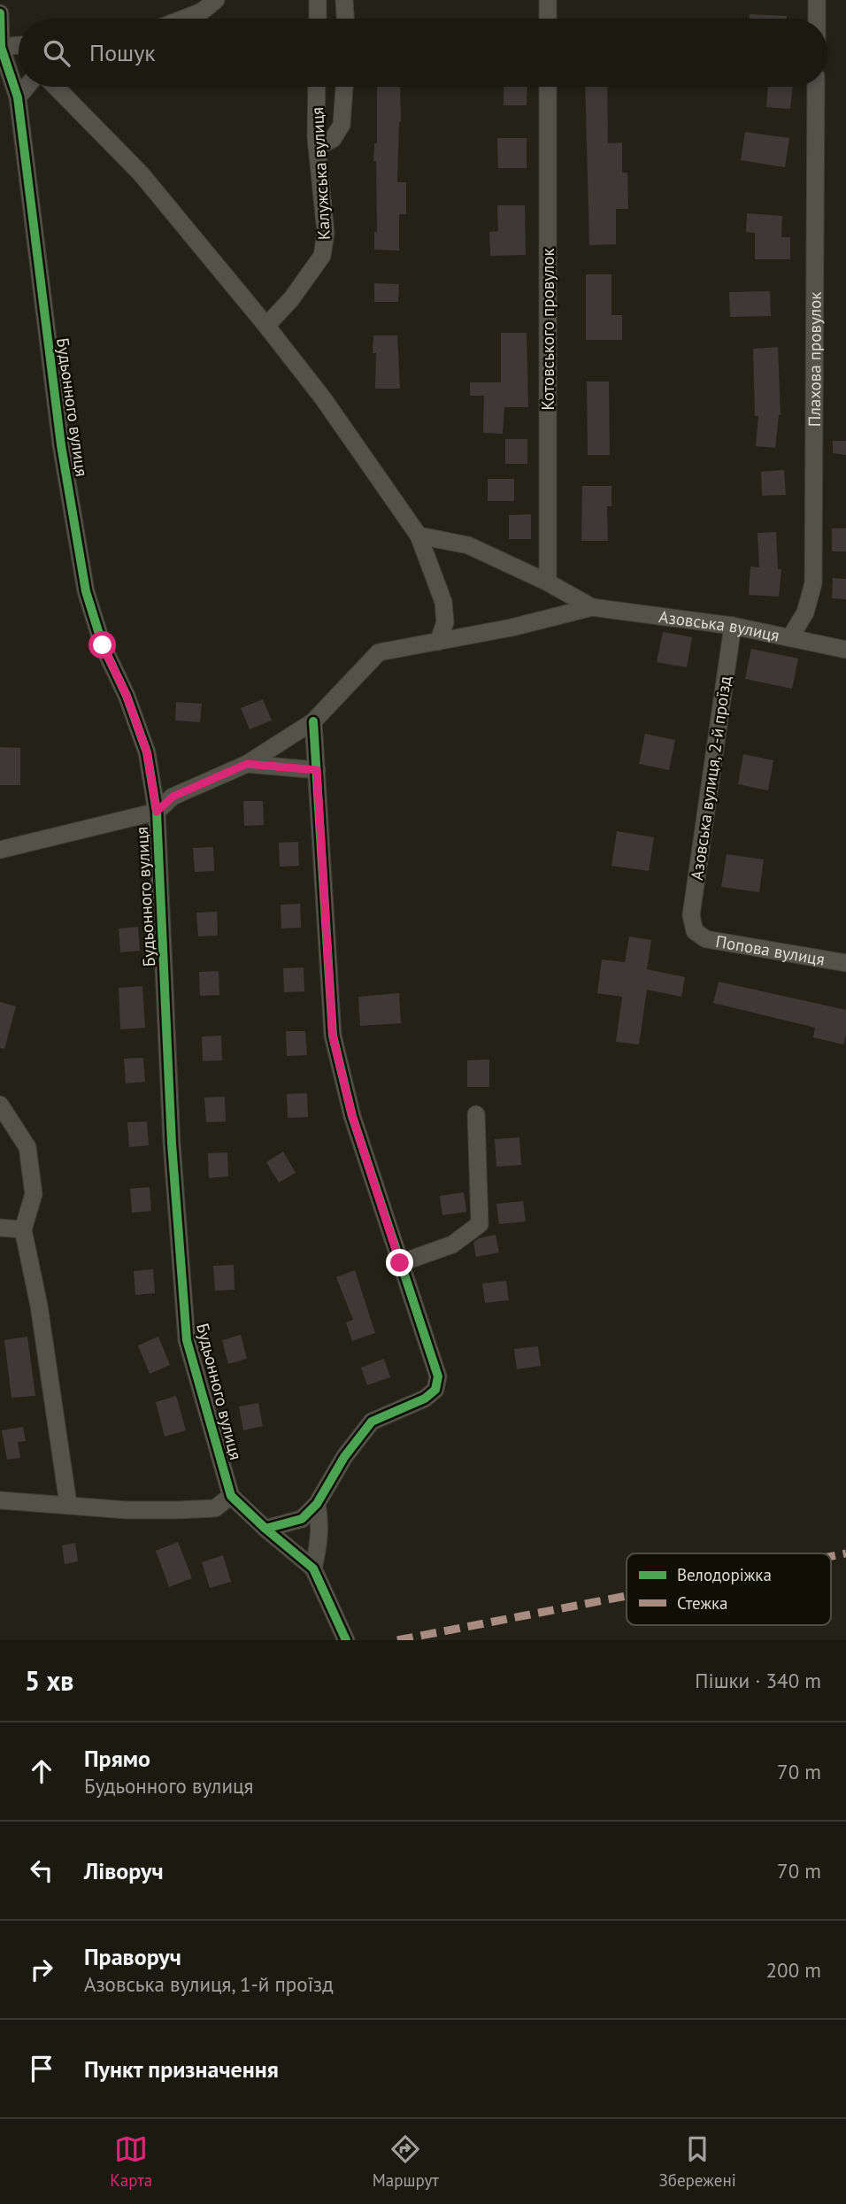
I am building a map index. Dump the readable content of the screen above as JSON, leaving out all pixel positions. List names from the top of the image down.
{
  "streets": {
    "street": [
      "Калужська вулиця",
      "Котовського провулок",
      "Плахова провулок",
      "Будьонного вулиця",
      "Азовська вулиця",
      "Азовська вулиця, 2-й проїзд",
      "Попова вулиця"
    ]
  },
  "crossings": [
    ["Плахова провулок", "Азовська вулиця"],
    ["Азовська вулиця", "Азовська вулиця, 2-й проїзд"],
    ["Азовська вулиця, 2-й проїзд", "Попова вулиця"]
  ],
  "legend": ["Велодоріжка", "Стежка"],
  "page": {
    "search": "Пошук",
    "heading": ["5 хв", "Пішки · 340 m"],
    "list": [
      ["Прямо", "Будьонного вулиця", "70 m"],
      ["Ліворуч", "70 m"],
      ["Праворуч", "Азовська вулиця, 1-й проїзд", "200 m"],
      "Пункт призначення"
    ],
    "nav": ["Карта", "Маршрут", "Збережені"]
  }
}
